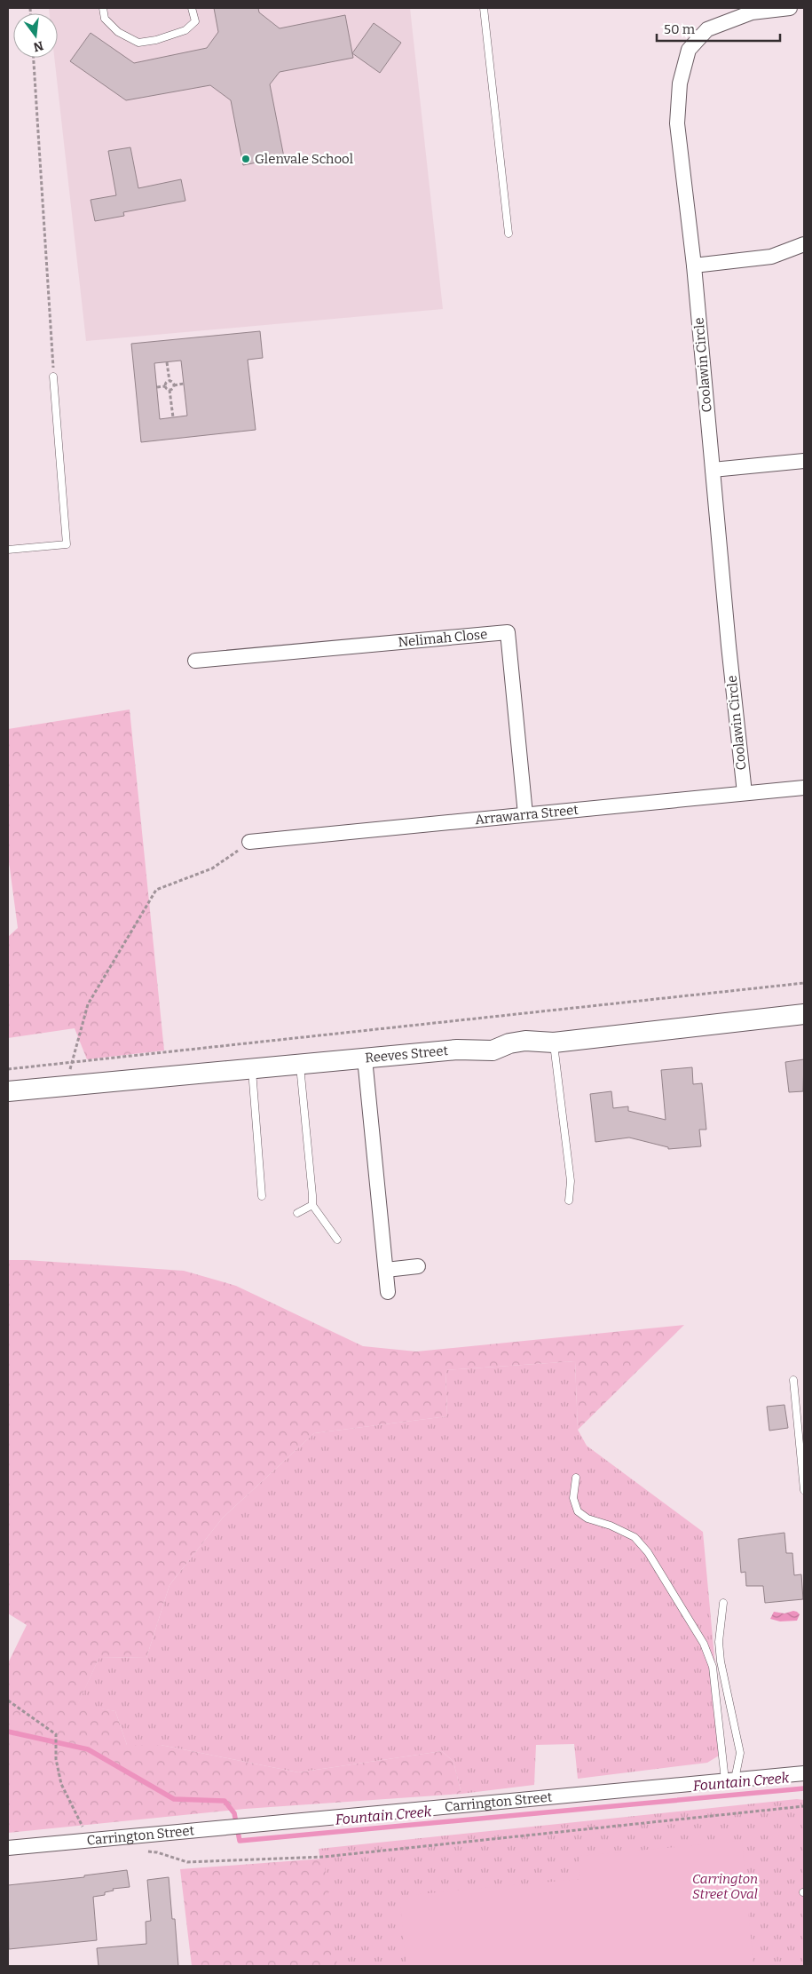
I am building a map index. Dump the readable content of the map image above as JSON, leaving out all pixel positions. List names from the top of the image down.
{
  "streets": {
    "street": [
      "Coolawin Circle",
      "Nelimah Close",
      "Arrawarra Street",
      "Reeves Street",
      "Carrington Street"
    ]
  },
  "crossings": [
    ["Coolawin Circle", "Arrawarra Street"],
    ["Nelimah Close", "Arrawarra Street"]
  ],
  "water": ["Fountain Creek"],
  "parks": ["Carrington Street Oval"],
  "places": ["Glenvale School"],
  "scale_bar": "50 m",
  "north": "bottom"
}
